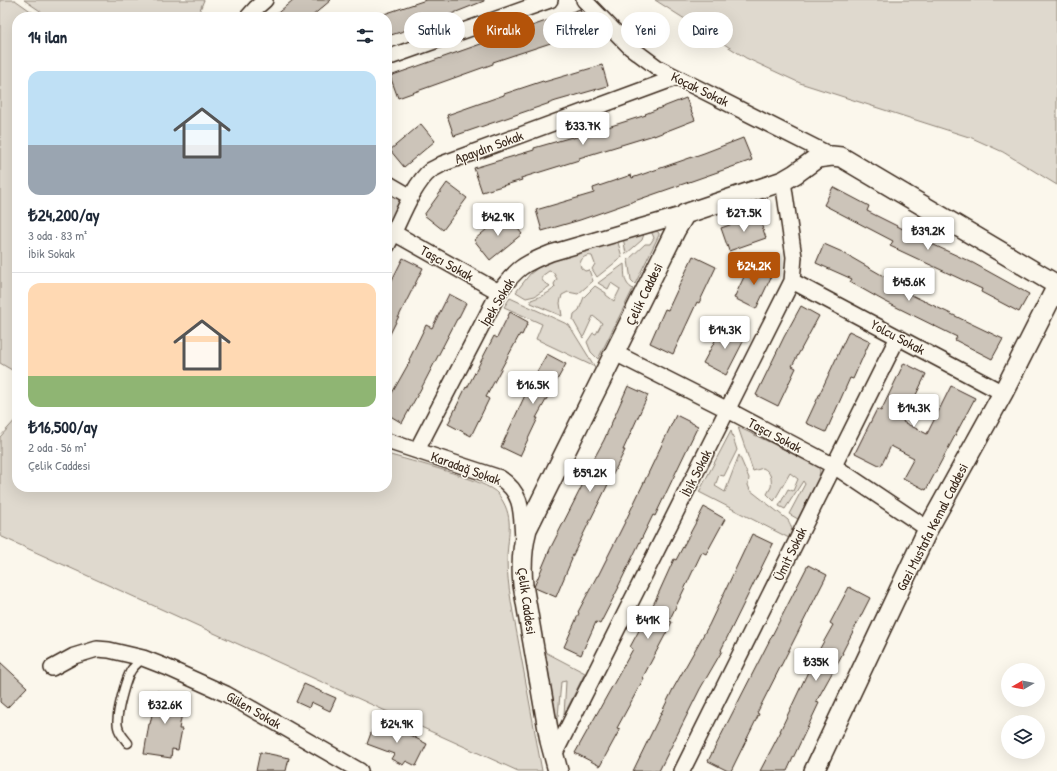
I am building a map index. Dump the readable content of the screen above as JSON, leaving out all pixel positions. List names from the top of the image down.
{
  "streets": {
    "street": [
      "Koçak Sokak",
      "Apaydın Sokak",
      "Taşcı Sokak",
      "Çelik Caddesi",
      "İpek Sokak",
      "Yolcu Sokak",
      "Karadağ Sokak",
      "İbik Sokak",
      "Gazi Mustafa Kemal Caddesi",
      "Ümit Sokak",
      "Gülen Sokak"
    ]
  },
  "crossings": [
    ["Koçak Sokak", "Apaydın Sokak"],
    ["Taşcı Sokak", "Çelik Caddesi"],
    ["Taşcı Sokak", "İpek Sokak"],
    ["Taşcı Sokak", "İbik Sokak"],
    ["Taşcı Sokak", "Gazi Mustafa Kemal Caddesi"],
    ["Taşcı Sokak", "Ümit Sokak"],
    ["Çelik Caddesi", "İpek Sokak"],
    ["Çelik Caddesi", "Karadağ Sokak"],
    ["Çelik Caddesi", "İbik Sokak"],
    ["İpek Sokak", "Karadağ Sokak"],
    ["Yolcu Sokak", "İbik Sokak"],
    ["Yolcu Sokak", "Gazi Mustafa Kemal Caddesi"],
    ["Yolcu Sokak", "Ümit Sokak"]
  ],
  "north": "left",
  "page": {
    "chip": [
      "Satılık",
      "Kiralık",
      "Filtreler",
      "Yeni",
      "Daire"
    ],
    "heading": "14 ilan",
    "list": [
      {
        "name": "₺24,200/ay",
        "note": "3 oda · 83 m² · İbik Sokak"
      },
      {
        "name": "₺16,500/ay",
        "note": "2 oda · 56 m² · Çelik Caddesi"
      }
    ],
    "price": [
      "₺33.7K",
      "₺27.5K",
      "₺42.9K",
      "₺39.2K",
      "₺24.2K",
      "₺45.6K",
      "₺14.3K",
      "₺16.5K",
      "₺14.3K",
      "₺59.2K",
      "₺41K",
      "₺35K",
      "₺32.6K",
      "₺24.9K"
    ]
  }
}
